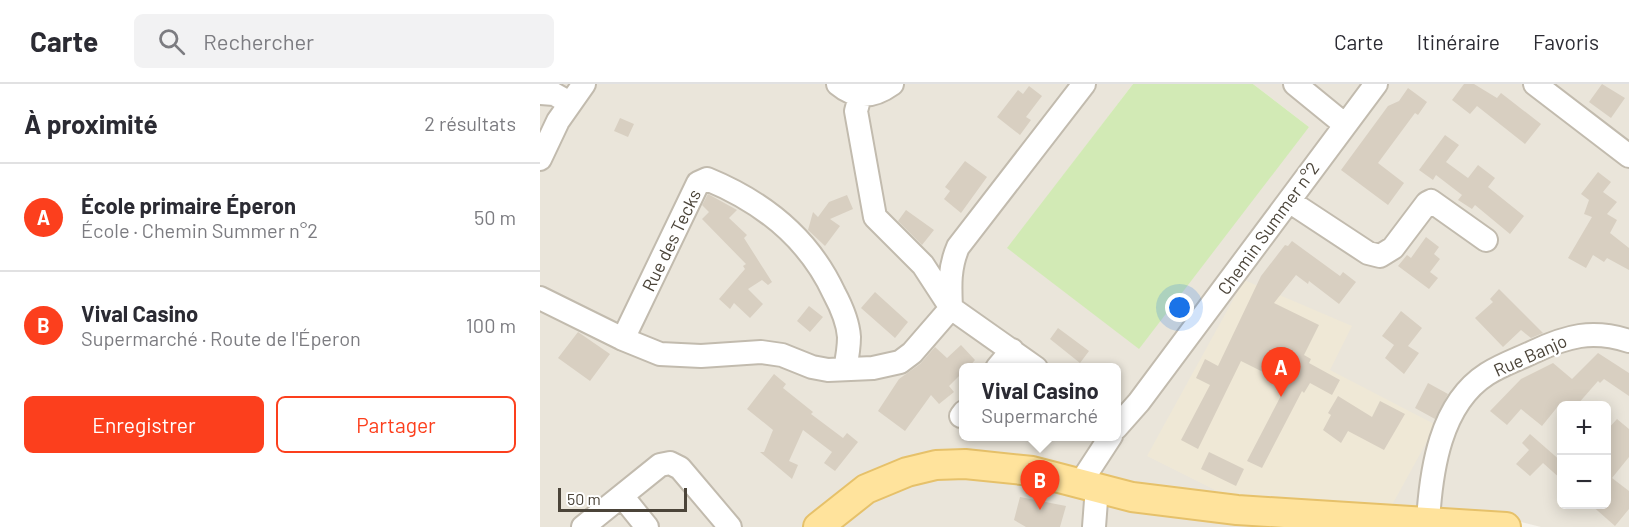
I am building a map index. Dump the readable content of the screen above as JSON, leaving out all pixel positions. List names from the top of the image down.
{
  "streets": {
    "street": ["Chemin Summer n°2", "Rue des Tecks", "Rue Banjo"]
  },
  "scale_bar": "50 m",
  "page": {
    "header": "Carte",
    "search": "Rechercher",
    "nav": ["Carte", "Itinéraire", "Favoris"],
    "heading": ["À proximité", "2 résultats"],
    "list": [
      {
        "mark": "A",
        "name": "École primaire Éperon",
        "note": "École · Chemin Summer n°2",
        "value": "50 m"
      },
      {
        "mark": "B",
        "name": "Vival Casino",
        "note": "Supermarché · Route de l'Éperon",
        "value": "100 m"
      }
    ],
    "pins": ["A", "B"],
    "popup": ["Vival Casino", "Supermarché"],
    "buttons": ["Enregistrer", "Partager"],
    "map_buttons": ["+", "−"],
    "scale": "50 m"
  }
}
